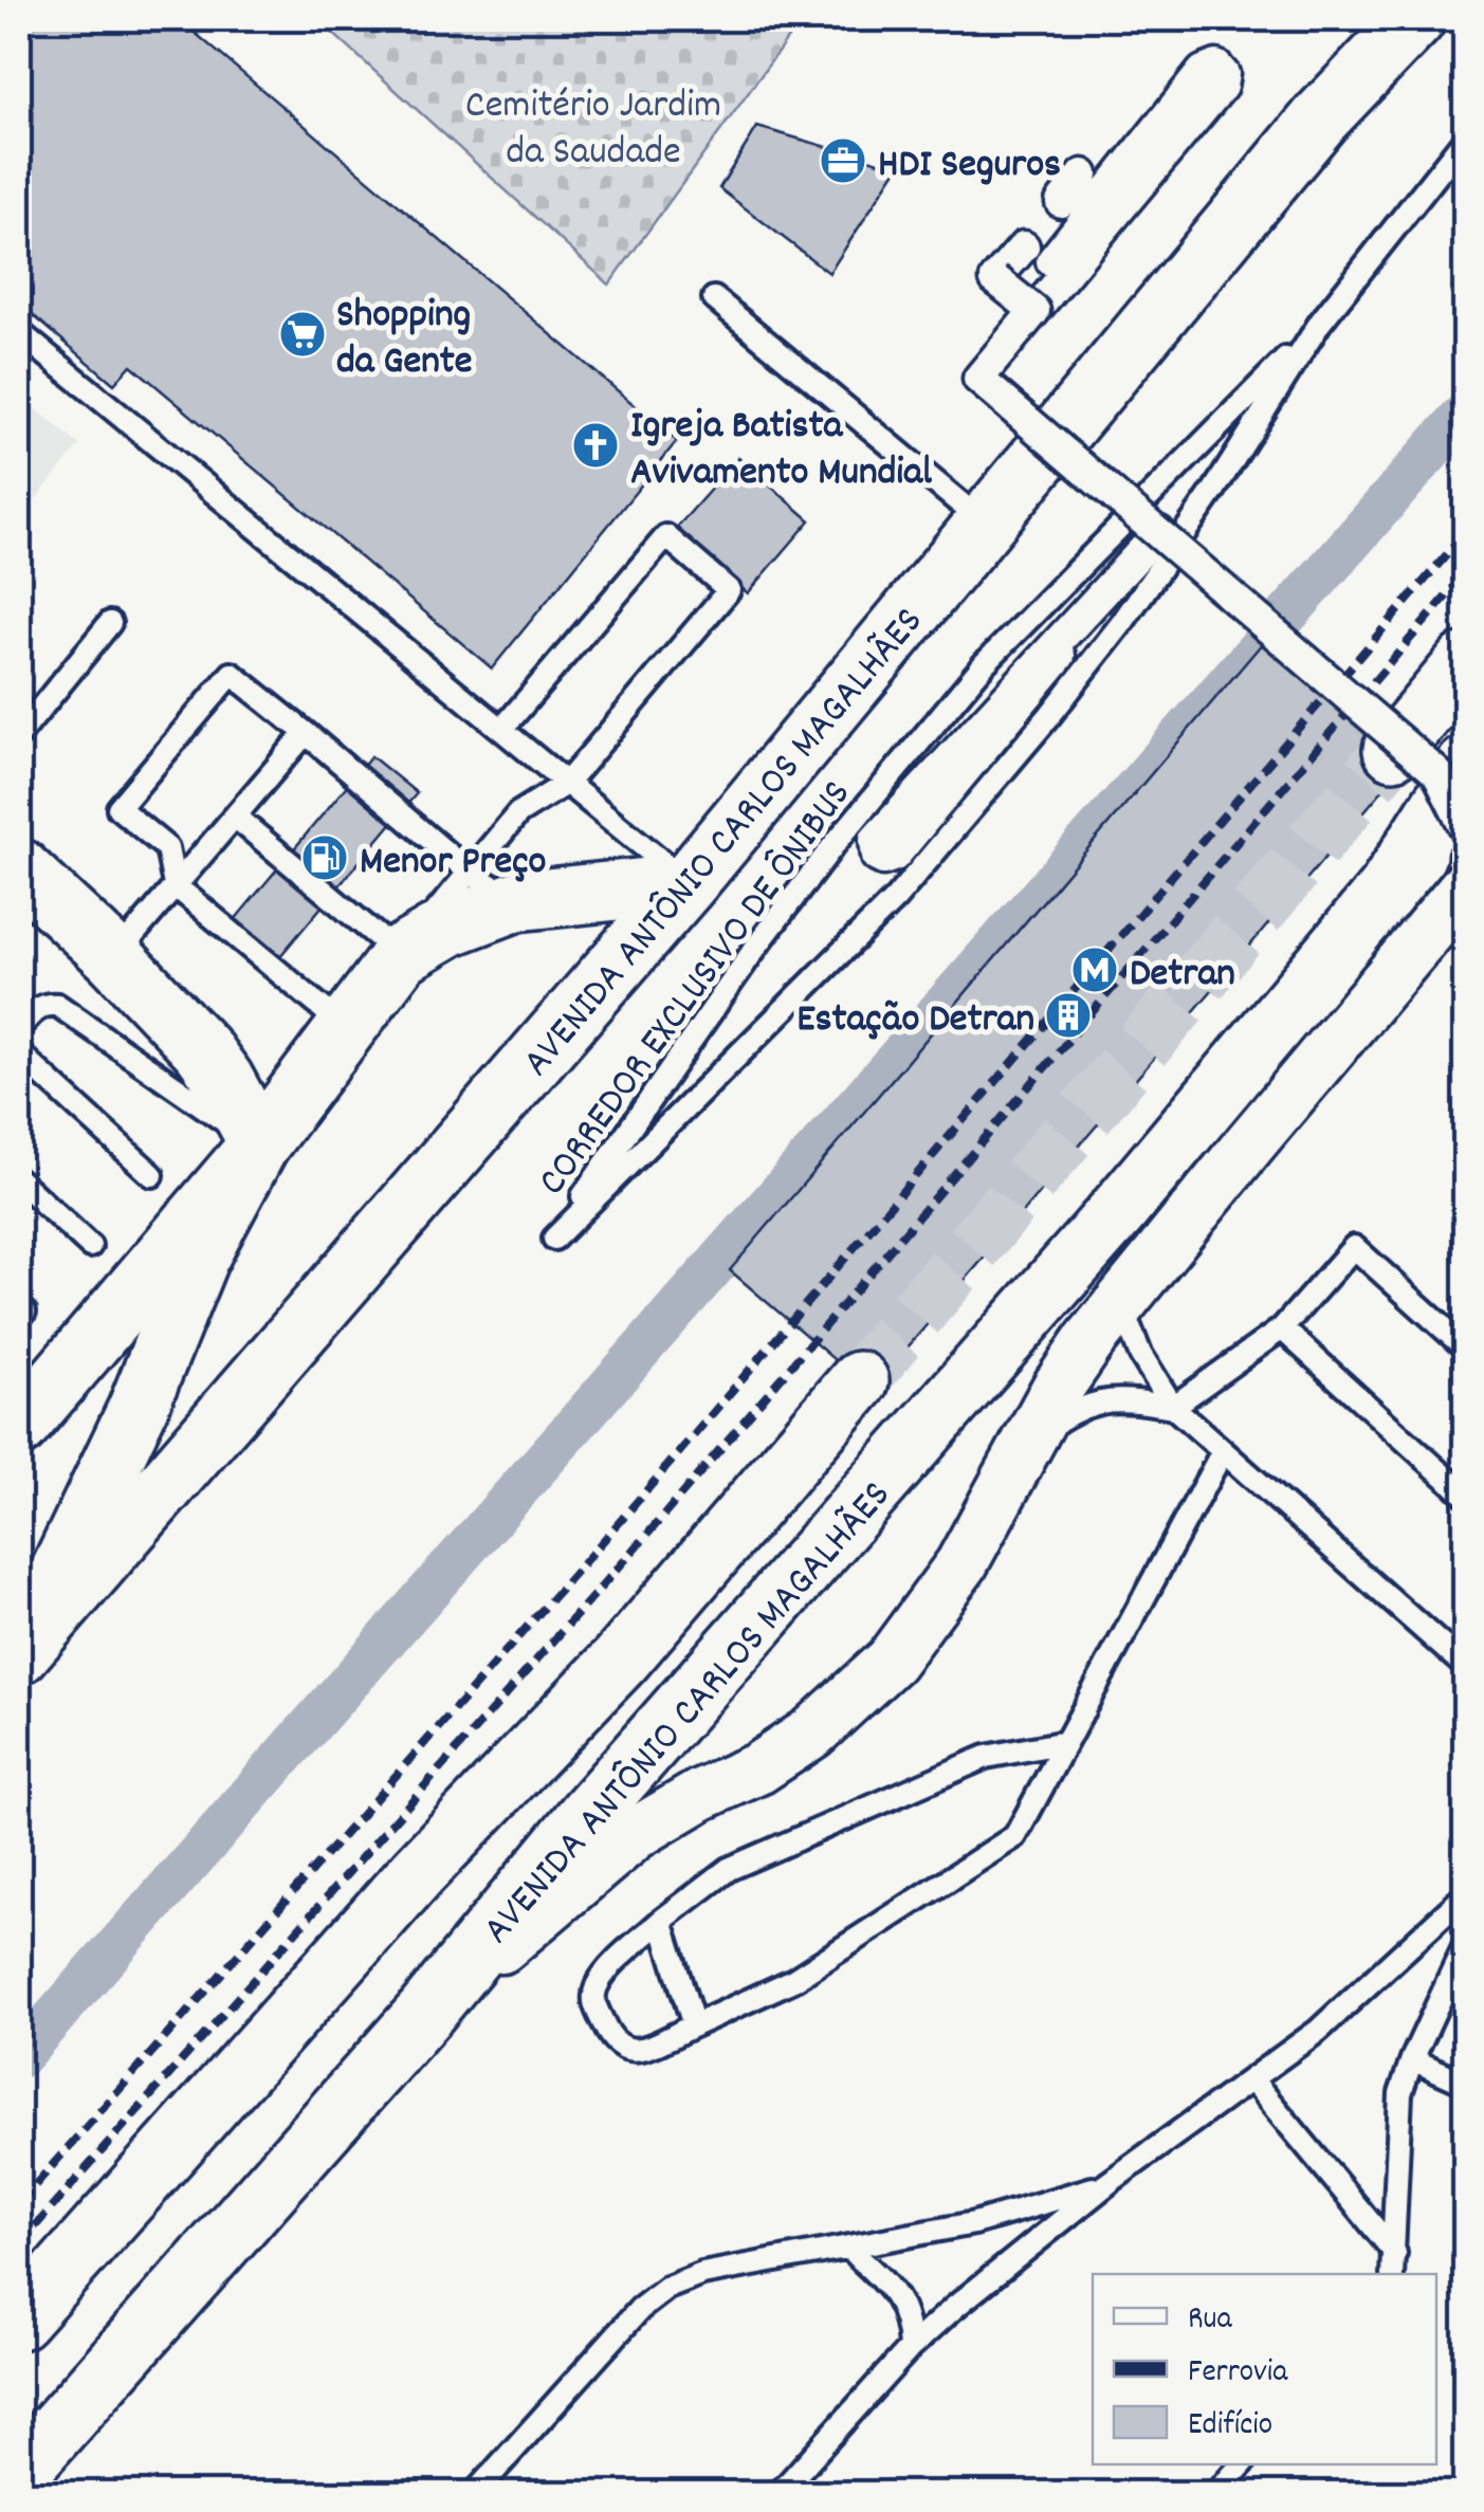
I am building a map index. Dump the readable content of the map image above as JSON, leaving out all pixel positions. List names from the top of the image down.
{
  "streets": {
    "main road": ["AVENIDA ANTÔNIO CARLOS MAGALHÃES"],
    "lane": ["CORREDOR EXCLUSIVO DE ÔNIBUS"]
  },
  "parks": ["Cemitério Jardim da Saudade"],
  "places": {
    "office": ["HDI Seguros"],
    "supermarket": ["Shopping da Gente"],
    "church": ["Igreja Batista Avivamento Mundial"],
    "fuel station": ["Menor Preço"],
    "metro station": ["Detran"],
    "building": ["Estação Detran"]
  },
  "legend": ["Rua", "Ferrovia", "Edifício"]
}
